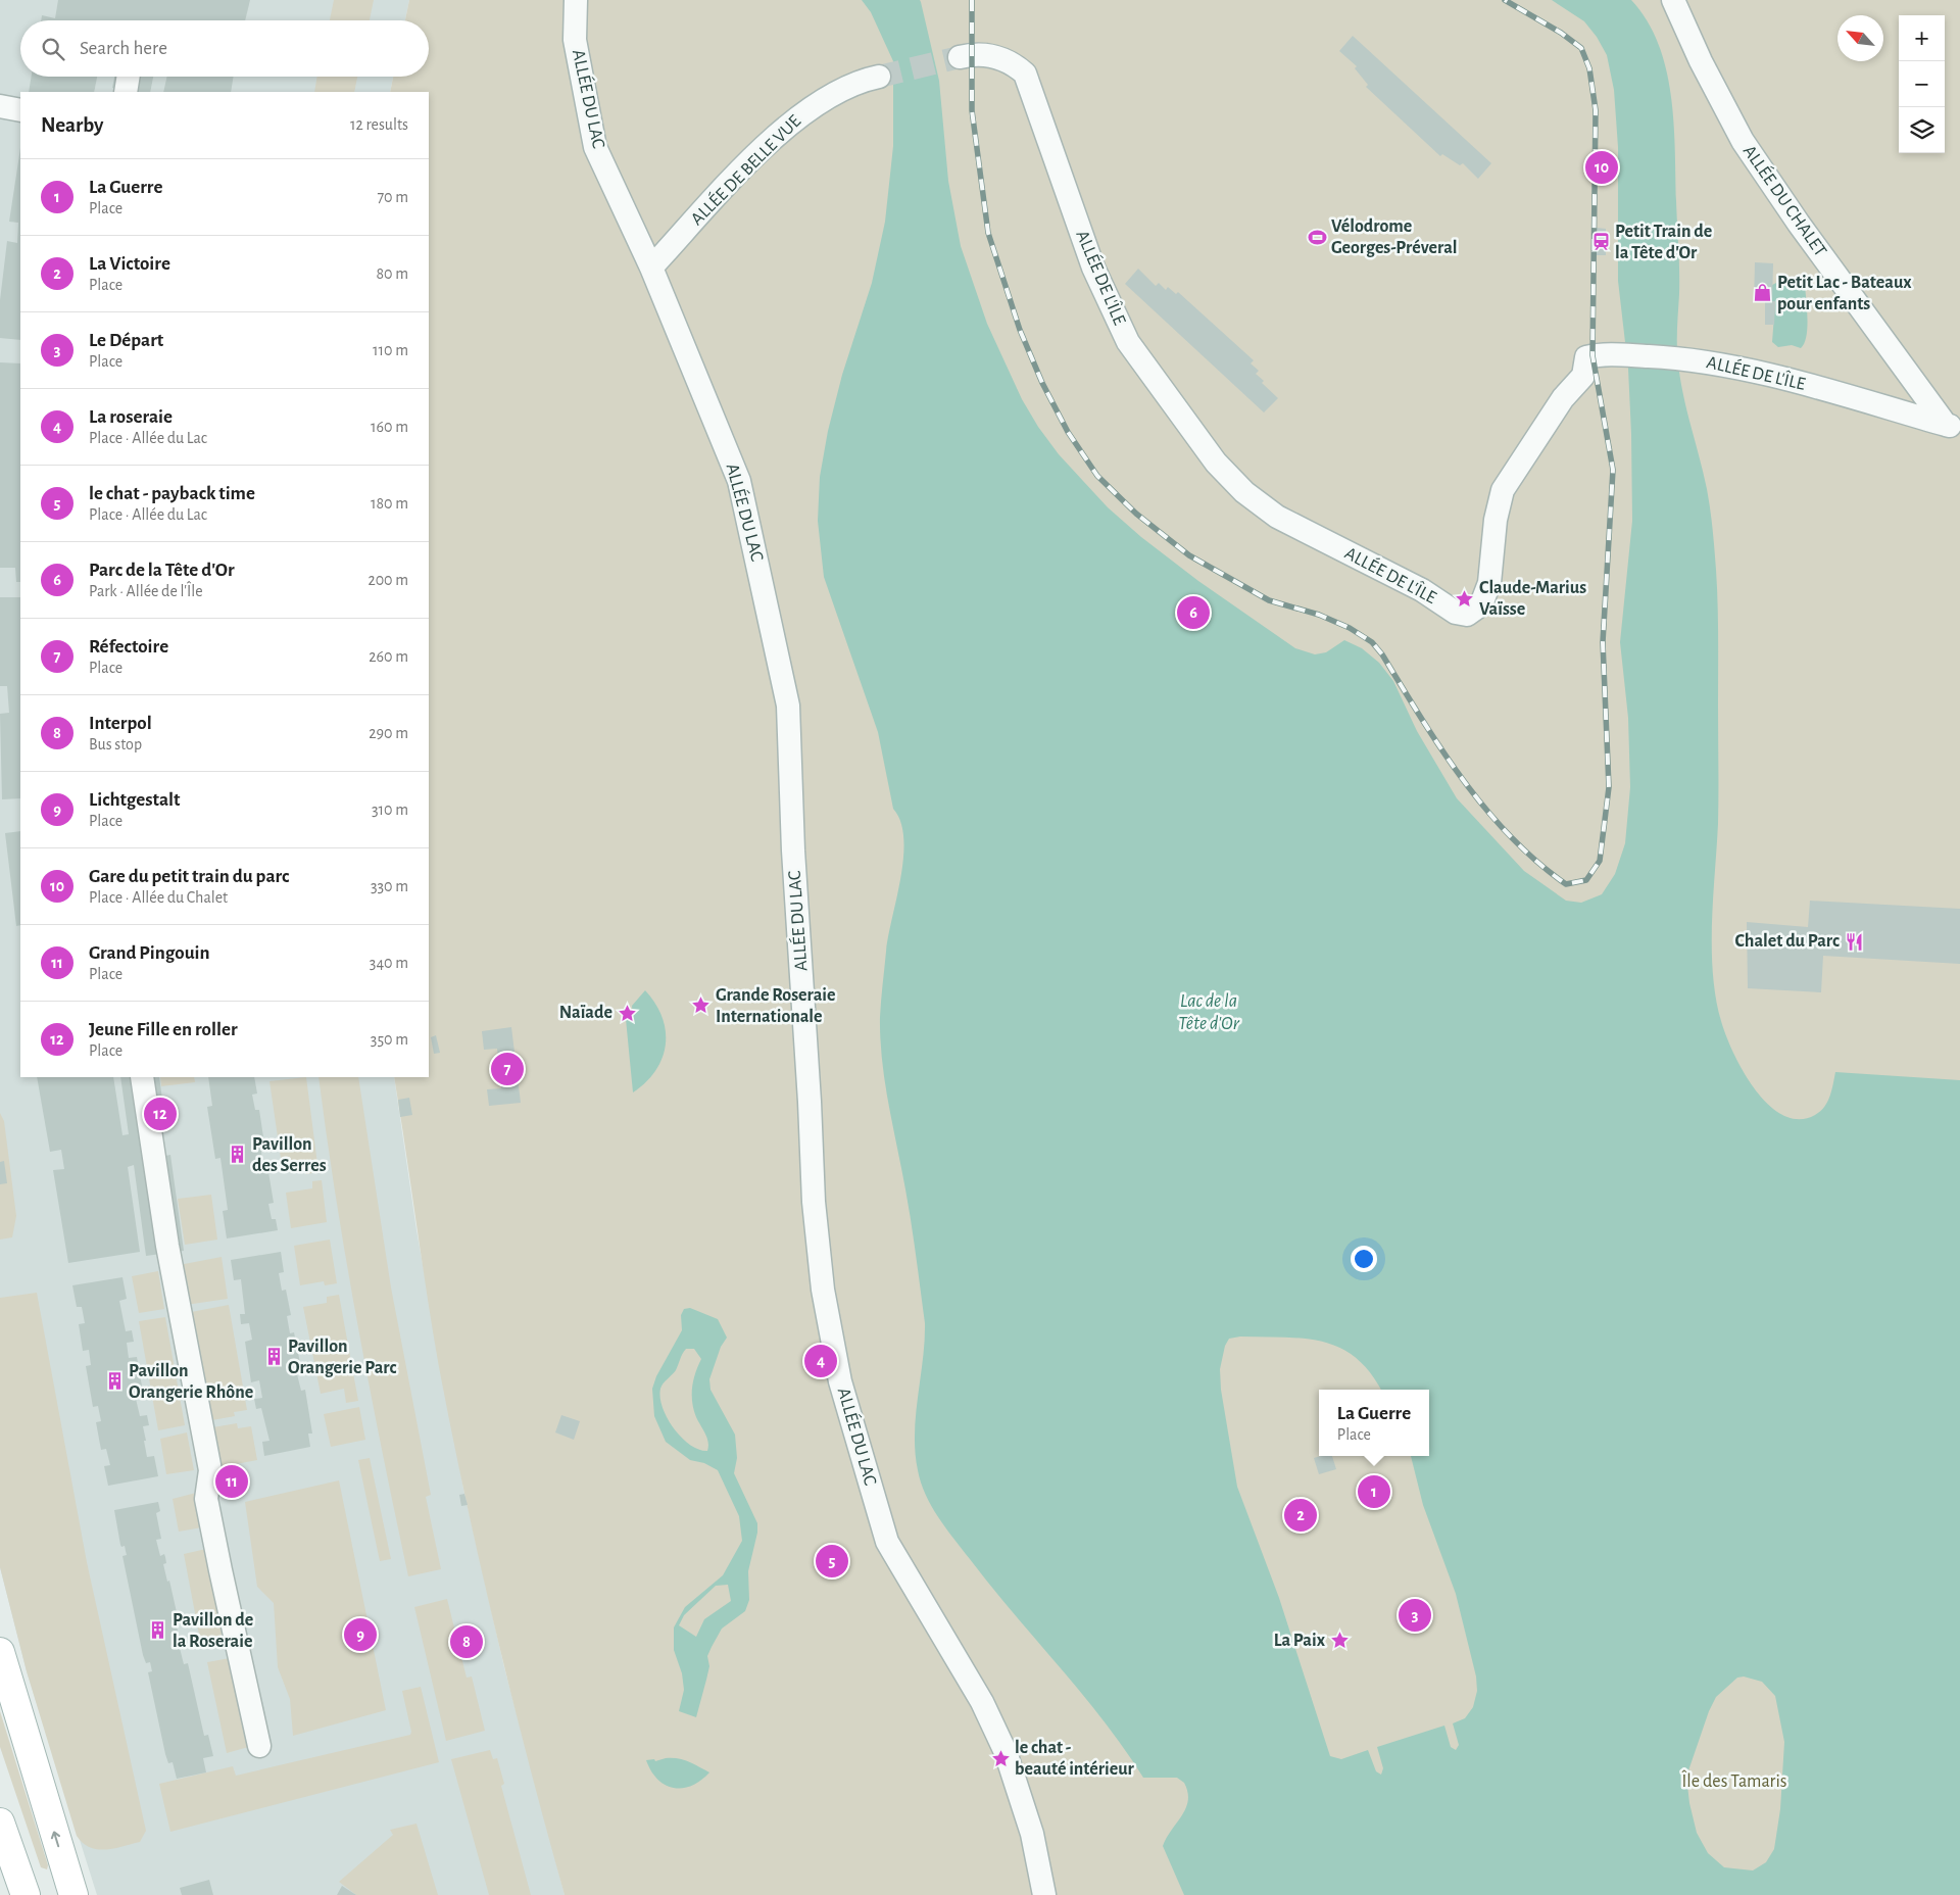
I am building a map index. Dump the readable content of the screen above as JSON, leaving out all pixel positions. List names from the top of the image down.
{
  "streets": {
    "street": [
      "ALLÉE DU LAC",
      "ALLÉE DE BELLE VUE",
      "ALLÉE DU CHALET",
      "ALLÉE DE L'ÎLE"
    ]
  },
  "crossings": [
    ["ALLÉE DU LAC", "ALLÉE DE BELLE VUE"],
    ["ALLÉE DU CHALET", "ALLÉE DE L'ÎLE"]
  ],
  "water": ["Lac de la Tête d'Or"],
  "parks": ["Île des Tamaris"],
  "places": {
    "sports": ["Vélodrome Georges-Préveral"],
    "station": ["Petit Train de la Tête d'Or"],
    "shop": ["Petit Lac - Bateaux pour enfants"],
    "place": [
      "Claude-Marius Vaïsse",
      "Grande Roseraie Internationale",
      "Naïade",
      "La Paix",
      "le chat - beauté intérieur"
    ],
    "restaurant": ["Chalet du Parc"],
    "building": [
      "Pavillon des Serres",
      "Pavillon Orangerie Parc",
      "Pavillon Orangerie Rhône",
      "Pavillon de la Roseraie"
    ]
  },
  "north": "top left",
  "page": {
    "map_buttons": ["+", "−"],
    "search": "Search here",
    "heading": ["Nearby", "12 results"],
    "pins": [
      "10",
      "6",
      "7",
      "12",
      "4",
      "11",
      "1",
      "2",
      "5",
      "3",
      "9",
      "8"
    ],
    "list": [
      {
        "mark": "1",
        "name": "La Guerre",
        "note": "Place",
        "value": "70 m"
      },
      {
        "mark": "2",
        "name": "La Victoire",
        "note": "Place",
        "value": "80 m"
      },
      {
        "mark": "3",
        "name": "Le Départ",
        "note": "Place",
        "value": "110 m"
      },
      {
        "mark": "4",
        "name": "La roseraie",
        "note": "Place · Allée du Lac",
        "value": "160 m"
      },
      {
        "mark": "5",
        "name": "le chat - payback time",
        "note": "Place · Allée du Lac",
        "value": "180 m"
      },
      {
        "mark": "6",
        "name": "Parc de la Tête d'Or",
        "note": "Park · Allée de l'Île",
        "value": "200 m"
      },
      {
        "mark": "7",
        "name": "Réfectoire",
        "note": "Place",
        "value": "260 m"
      },
      {
        "mark": "8",
        "name": "Interpol",
        "note": "Bus stop",
        "value": "290 m"
      },
      {
        "mark": "9",
        "name": "Lichtgestalt",
        "note": "Place",
        "value": "310 m"
      },
      {
        "mark": "10",
        "name": "Gare du petit train du parc",
        "note": "Place · Allée du Chalet",
        "value": "330 m"
      },
      {
        "mark": "11",
        "name": "Grand Pingouin",
        "note": "Place",
        "value": "340 m"
      },
      {
        "mark": "12",
        "name": "Jeune Fille en roller",
        "note": "Place",
        "value": "350 m"
      }
    ],
    "popup": ["La Guerre", "Place"]
  }
}
